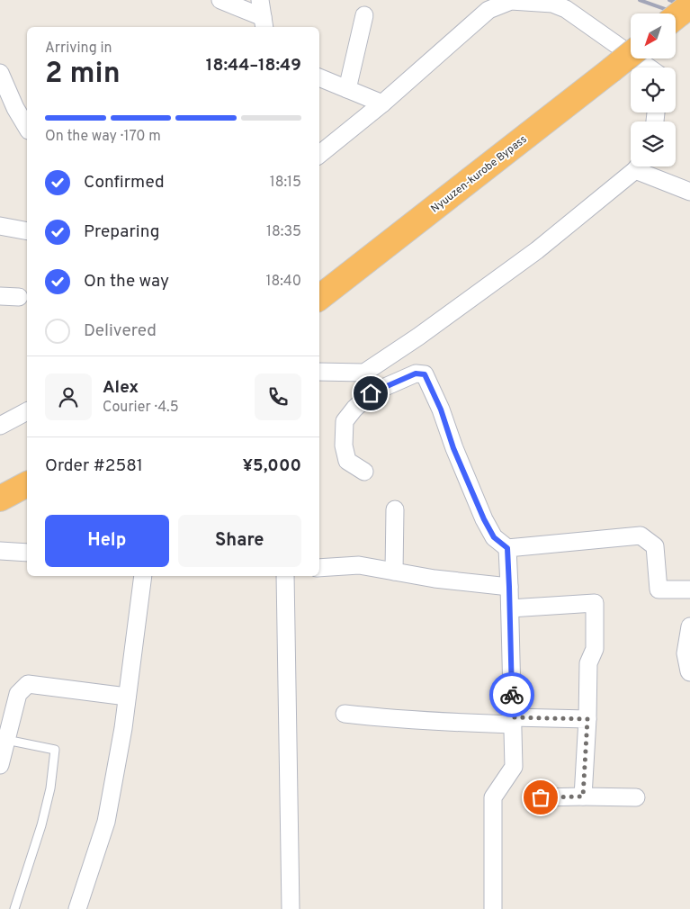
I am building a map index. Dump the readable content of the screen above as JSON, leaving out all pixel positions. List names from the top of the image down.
{
  "streets": {
    "highway": ["Nyuuzen-kurobe Bypass"]
  },
  "north": "bottom left",
  "page": {
    "heading": ["2 min", "Arriving in", "18:44–18:49"],
    "panel": [
      "Alex",
      "Courier · 4.5",
      "Order #2581",
      "¥5,000"
    ],
    "bar": "On the way · 170 m",
    "list": [
      ["Confirmed", "18:15"],
      ["Preparing", "18:35"],
      ["On the way", "18:40"],
      "Delivered"
    ],
    "buttons": ["Help", "Share"]
  }
}
